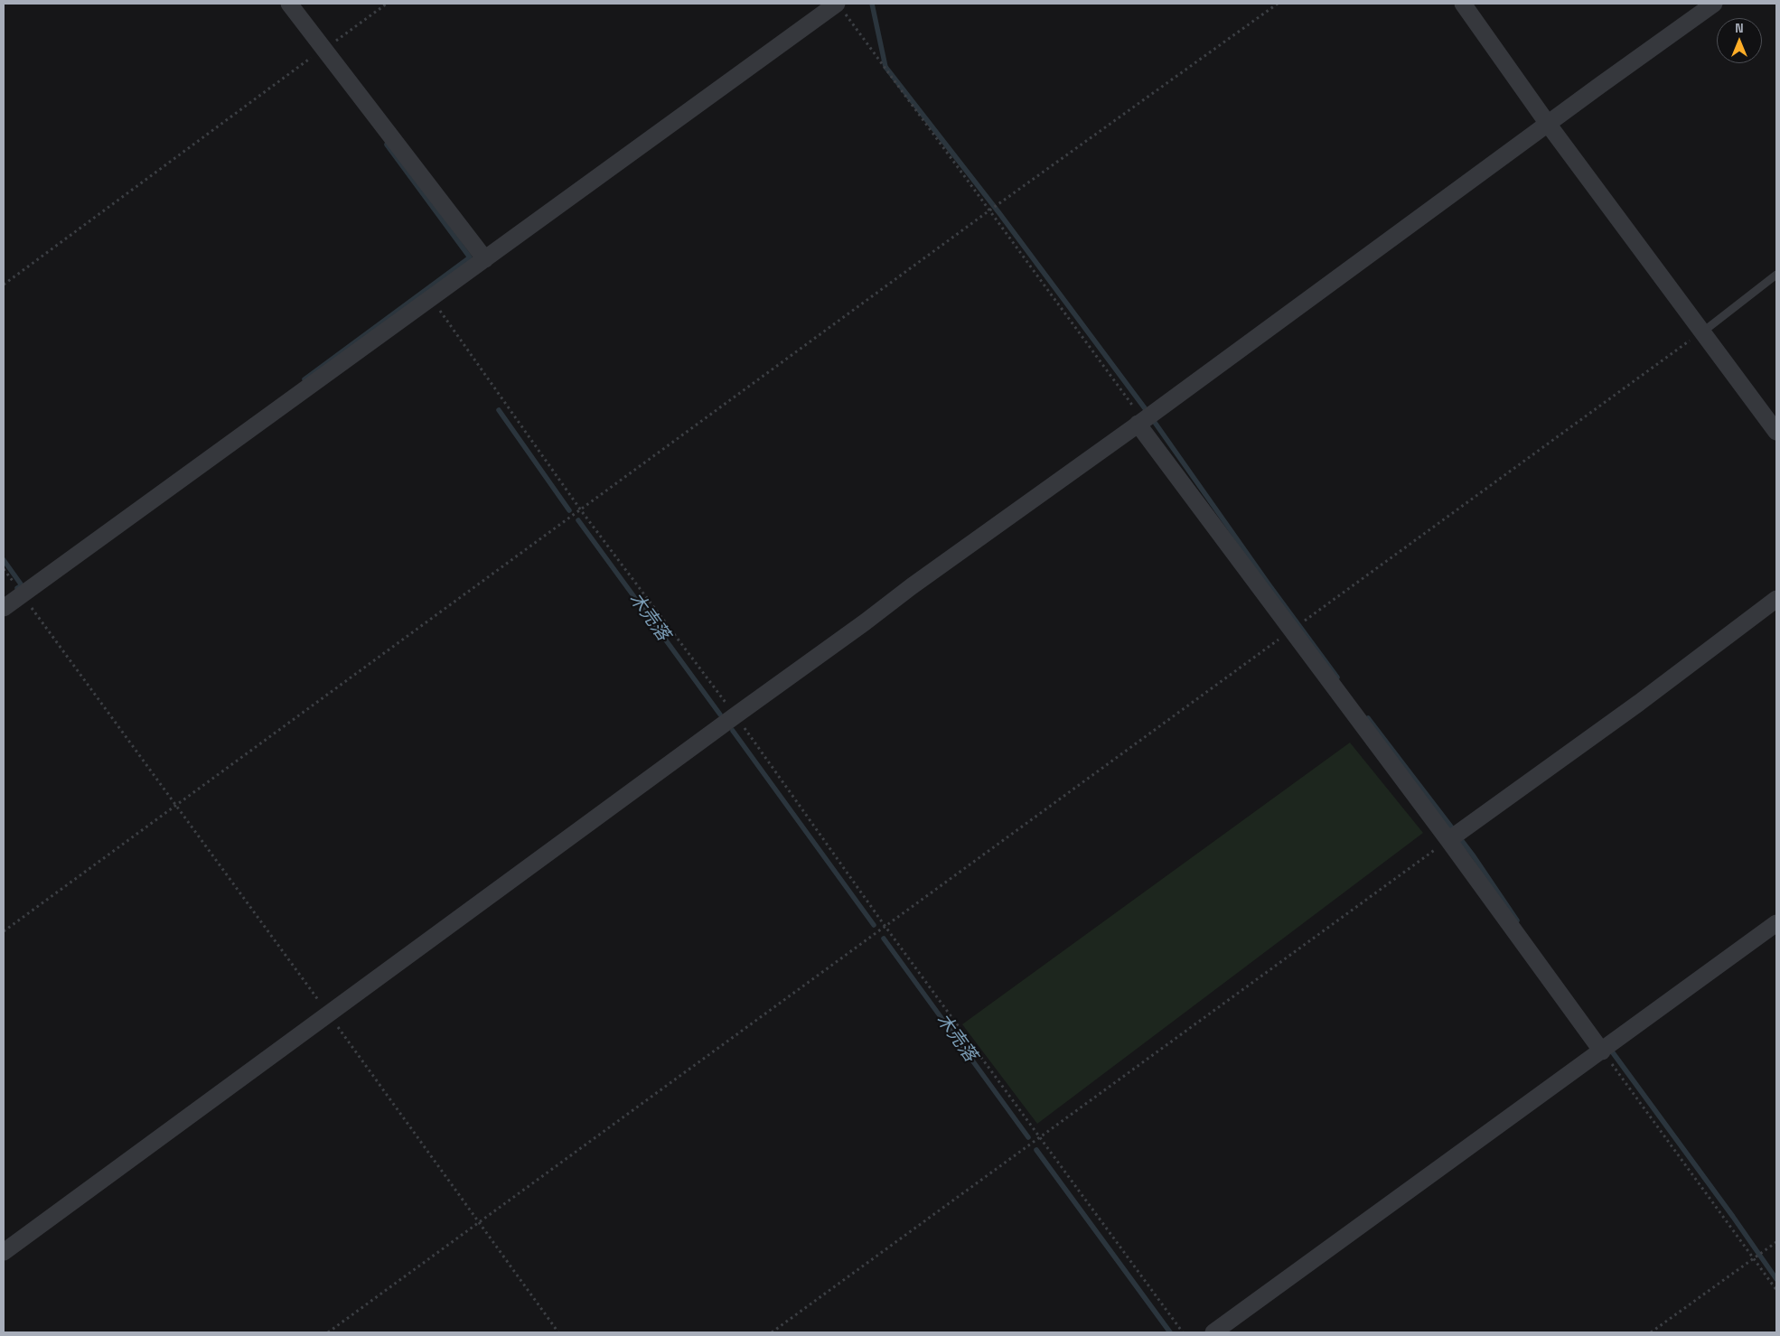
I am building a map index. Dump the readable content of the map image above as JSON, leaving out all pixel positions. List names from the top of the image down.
{
  "water": ["木売落"],
  "north": "top"
}
